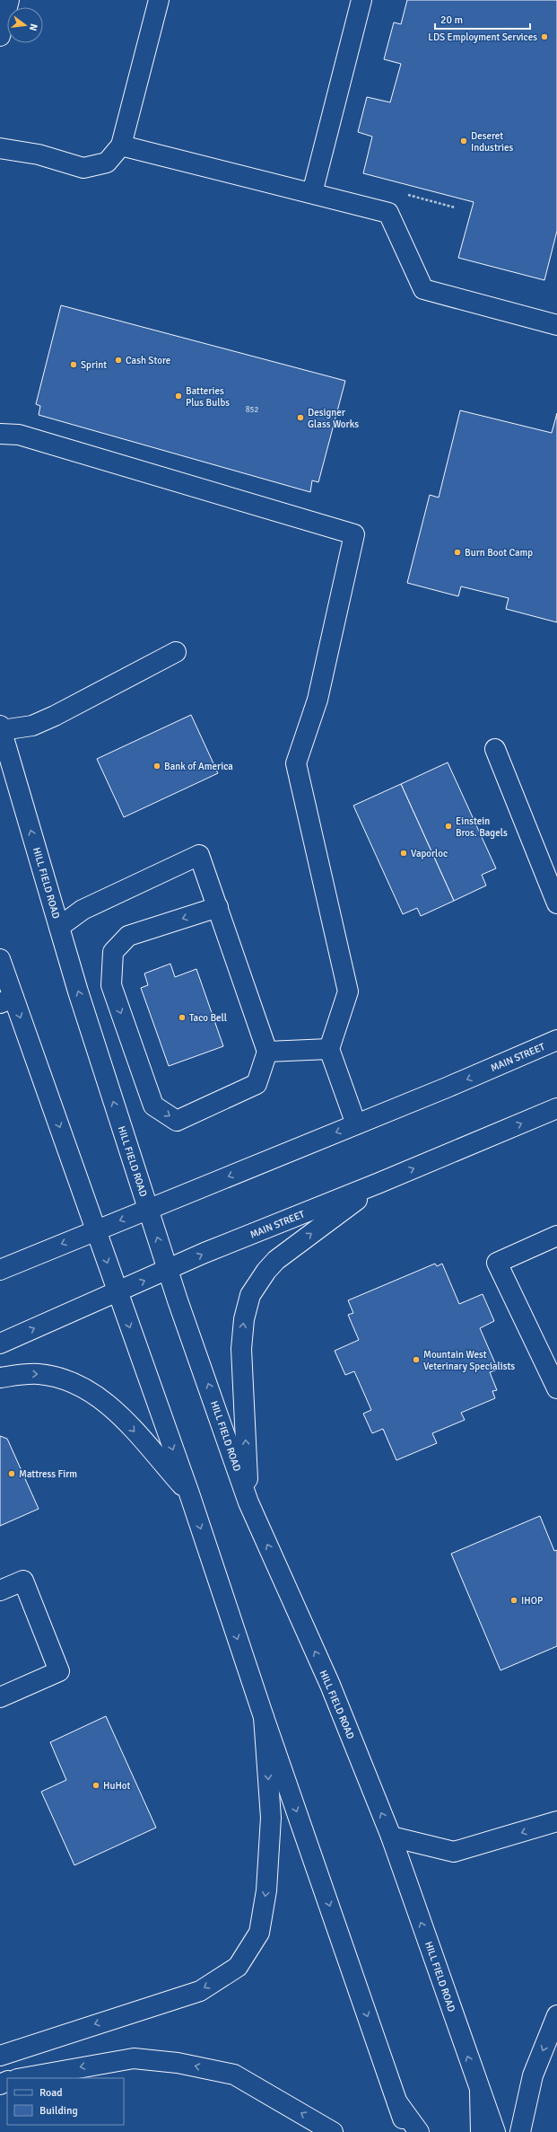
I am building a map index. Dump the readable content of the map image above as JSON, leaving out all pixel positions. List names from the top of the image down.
{
  "streets": {
    "main road": ["HILL FIELD ROAD", "MAIN STREET"]
  },
  "crossings": [
    ["HILL FIELD ROAD", "MAIN STREET"]
  ],
  "places": [
    "LDS Employment Services",
    "Deseret Industries",
    "Cash Store",
    "Sprint",
    "Batteries Plus Bulbs",
    "Designer Glass Works",
    "Burn Boot Camp",
    "Bank of America",
    "Einstein Bros. Bagels",
    "Vaporloc",
    "Taco Bell",
    "Mountain West Veterinary Specialists",
    "Mattress Firm",
    "IHOP",
    "HuHot"
  ],
  "house_numbers": ["852"],
  "legend": ["Road", "Building"],
  "scale_bar": "20 m",
  "north": "right"
}
